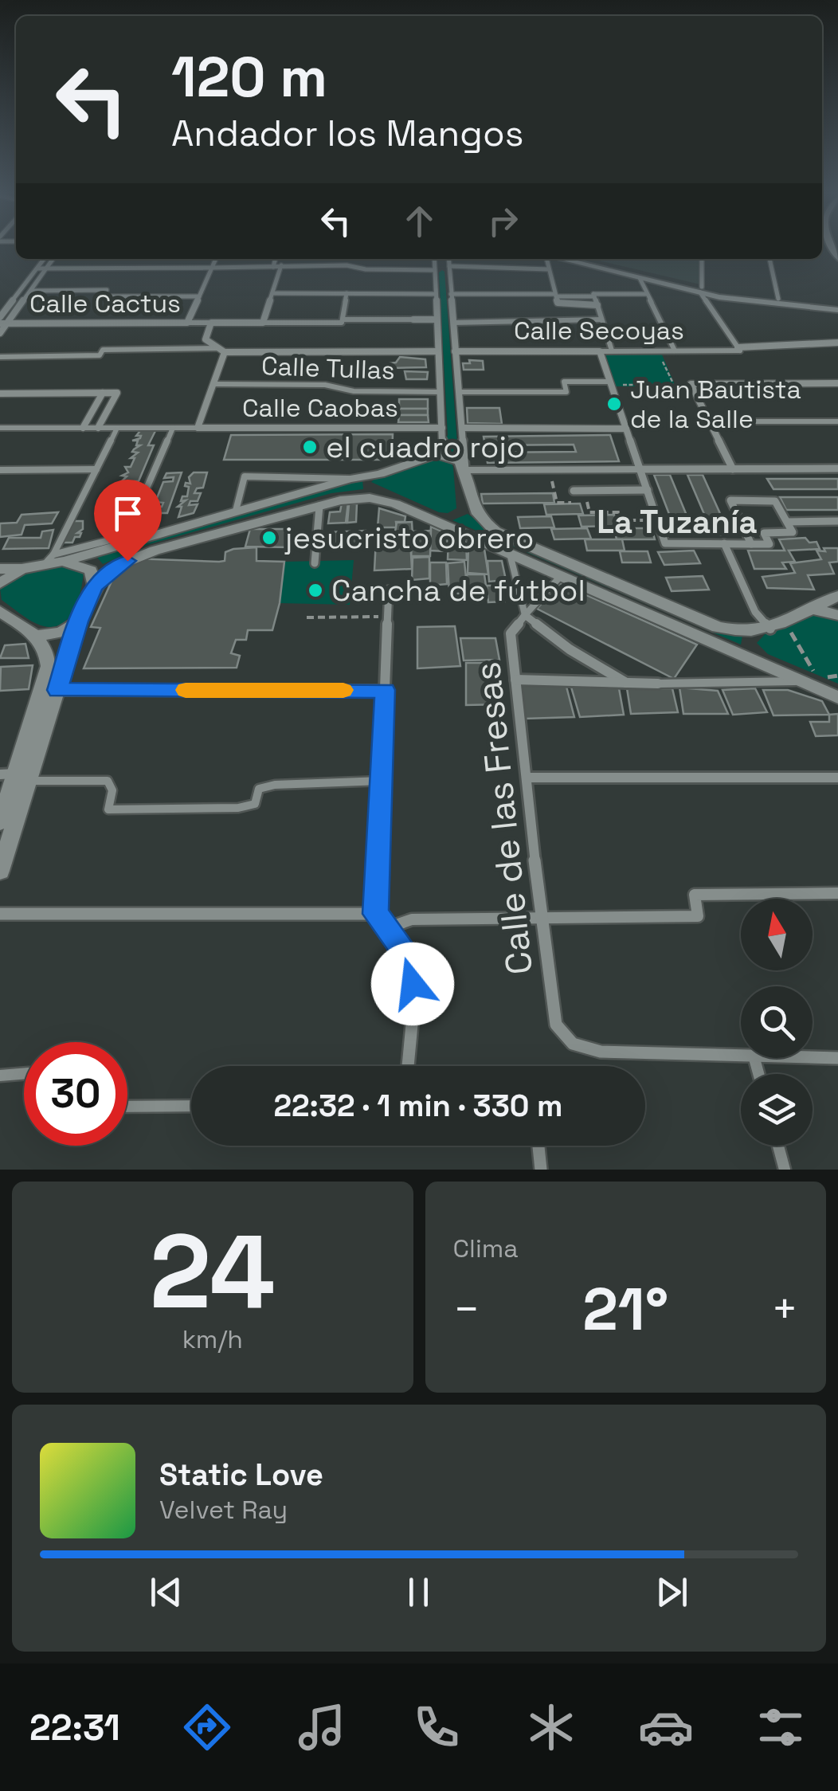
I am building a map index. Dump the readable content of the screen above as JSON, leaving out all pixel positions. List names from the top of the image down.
{
  "streets": {
    "street": [
      "Calle Cactus",
      "Calle Secoyas",
      "Calle Tullas",
      "Calle Caobas",
      "Calle de las Fresas"
    ]
  },
  "districts": ["La Tuzanía"],
  "places": [
    "Juan Bautista de la Salle",
    "el cuadro rojo",
    "jesucristo obrero",
    "Cancha de fútbol"
  ],
  "north": "top",
  "page": {
    "turn": ["120 m", "Andador los Mangos"],
    "limit": "30",
    "trip": "22:32 · 1 min · 330 m",
    "tile": [
      ["24", "km/h"],
      "Clima"
    ],
    "heat": ["−", "21°", "+"],
    "song": ["Static Love", "Velvet Ray"],
    "tabs": "22:31"
  }
}
